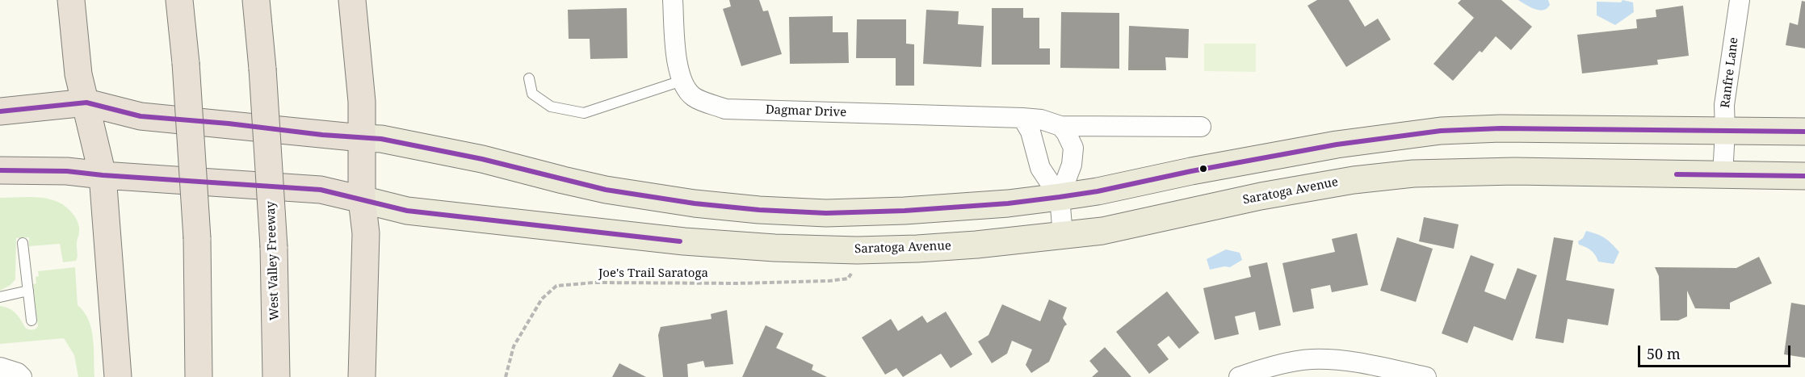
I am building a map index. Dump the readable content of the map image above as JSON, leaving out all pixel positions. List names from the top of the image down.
{
  "streets": {
    "highway": ["Saratoga Avenue", "West Valley Freeway"],
    "street": ["Ranfre Lane", "Dagmar Drive"],
    "path": ["Joe's Trail Saratoga"]
  },
  "crossings": [
    ["Ranfre Lane", "Saratoga Avenue"]
  ],
  "scale_bar": "50 m"
}
